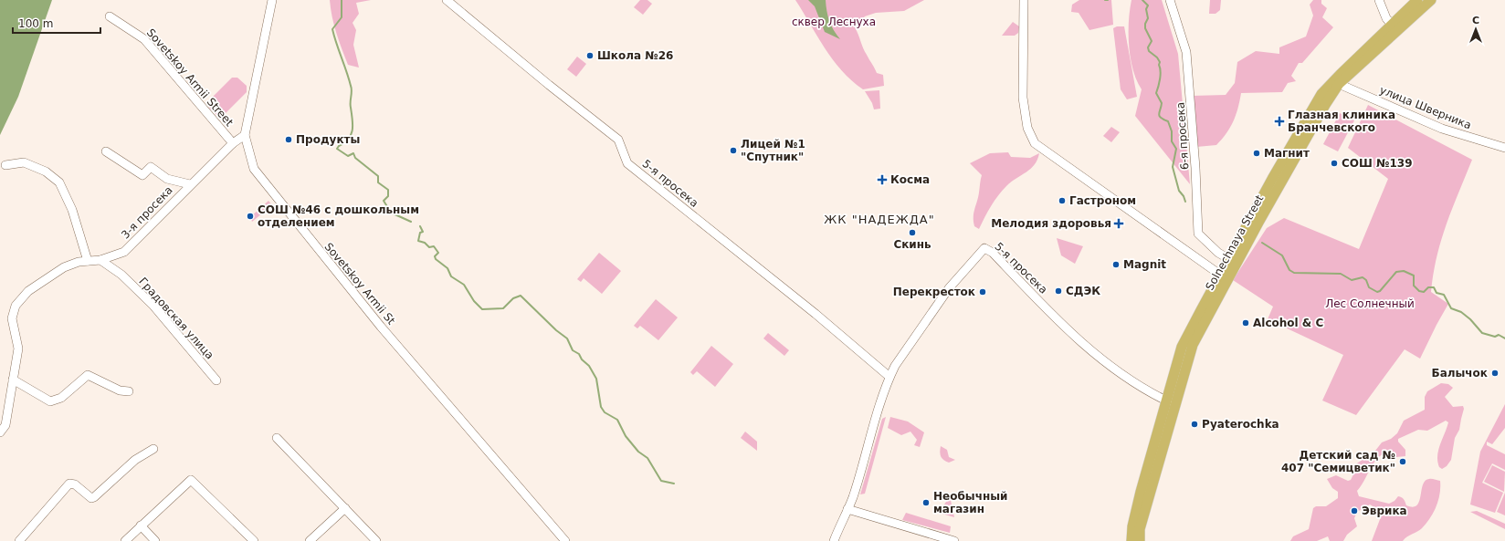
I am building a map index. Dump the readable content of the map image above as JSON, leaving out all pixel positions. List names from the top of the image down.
{
  "streets": {
    "main road": ["Solnechnaya Street"],
    "street": [
      "Sovetskoy Armii Street",
      "улица Шверника",
      "6-я просека",
      "5-я просека",
      "3-я просека",
      "Sovetskoy Armii St",
      "Градовская улица"
    ]
  },
  "crossings": [
    ["Sovetskoy Armii Street", "3-я просека"],
    ["улица Шверника", "Solnechnaya Street"],
    ["6-я просека", "Solnechnaya Street"],
    ["5-я просека", "Solnechnaya Street"],
    ["3-я просека", "Sovetskoy Armii St"],
    ["3-я просека", "Градовская улица"]
  ],
  "districts": ["ЖК \"НАДЕЖДА\""],
  "parks": ["сквер Леснуха", "Лес Солнечный"],
  "places": {
    "other": [
      "Школа №26",
      "Продукты",
      "Лицей №1 \"Спутник\"",
      "Магнит",
      "СОШ №139",
      "Гастроном",
      "СОШ №46 с дошкольным отделением",
      "Скинь",
      "Magnit",
      "СДЭК",
      "Перекресток",
      "Alcohol & C",
      "Балычок",
      "Pyaterochka",
      "Детский сад № 407 \"Семицветик\"",
      "Необычный магазин",
      "Эврика"
    ],
    "health": ["Глазная клиника Бранчевского", "Косма", "Мелодия здоровья"]
  },
  "scale_bar": "100 m",
  "north": "top"
}
